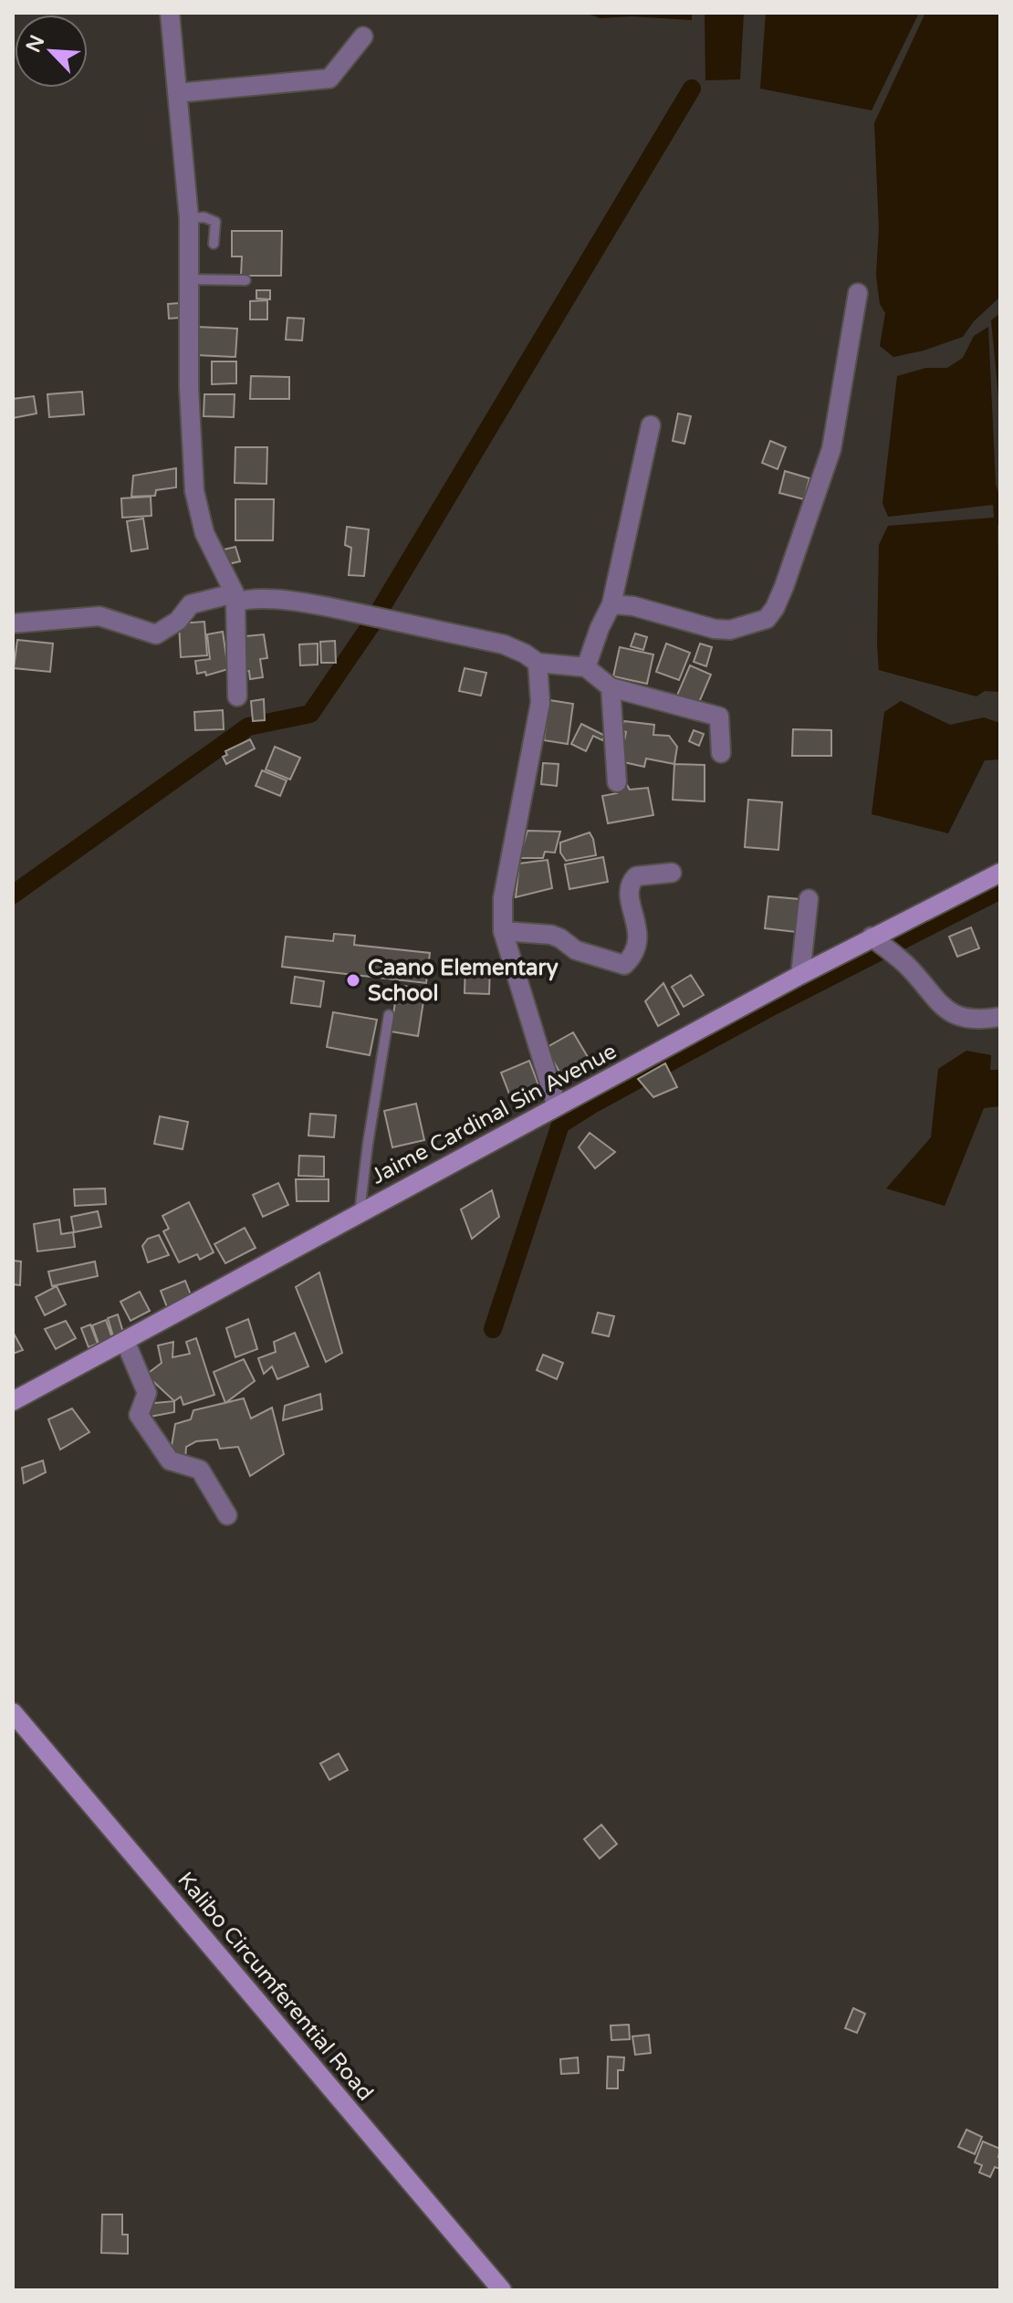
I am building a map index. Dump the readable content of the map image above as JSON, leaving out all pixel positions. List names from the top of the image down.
{
  "streets": {
    "main road": ["Jaime Cardinal Sin Avenue", "Kalibo Circumferential Road"]
  },
  "places": ["Caano Elementary School"],
  "north": "top left"
}
